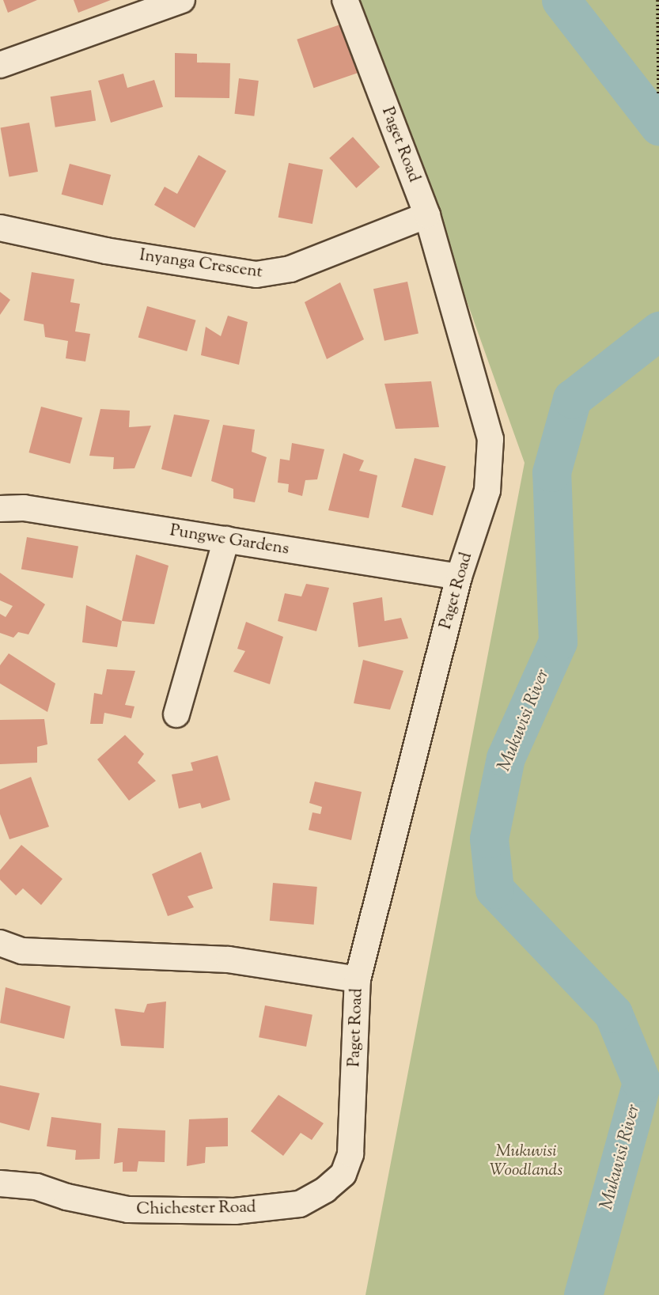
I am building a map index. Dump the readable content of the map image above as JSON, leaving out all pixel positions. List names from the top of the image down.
{
  "streets": {
    "street": [
      "Paget Road",
      "Inyanga Crescent",
      "Pungwe Gardens",
      "Chichester Road"
    ]
  },
  "crossings": [
    ["Paget Road", "Inyanga Crescent"],
    ["Paget Road", "Pungwe Gardens"],
    ["Paget Road", "Chichester Road"]
  ],
  "water": ["Mukuvisi River"],
  "parks": ["Mukuvisi Woodlands"]
}
